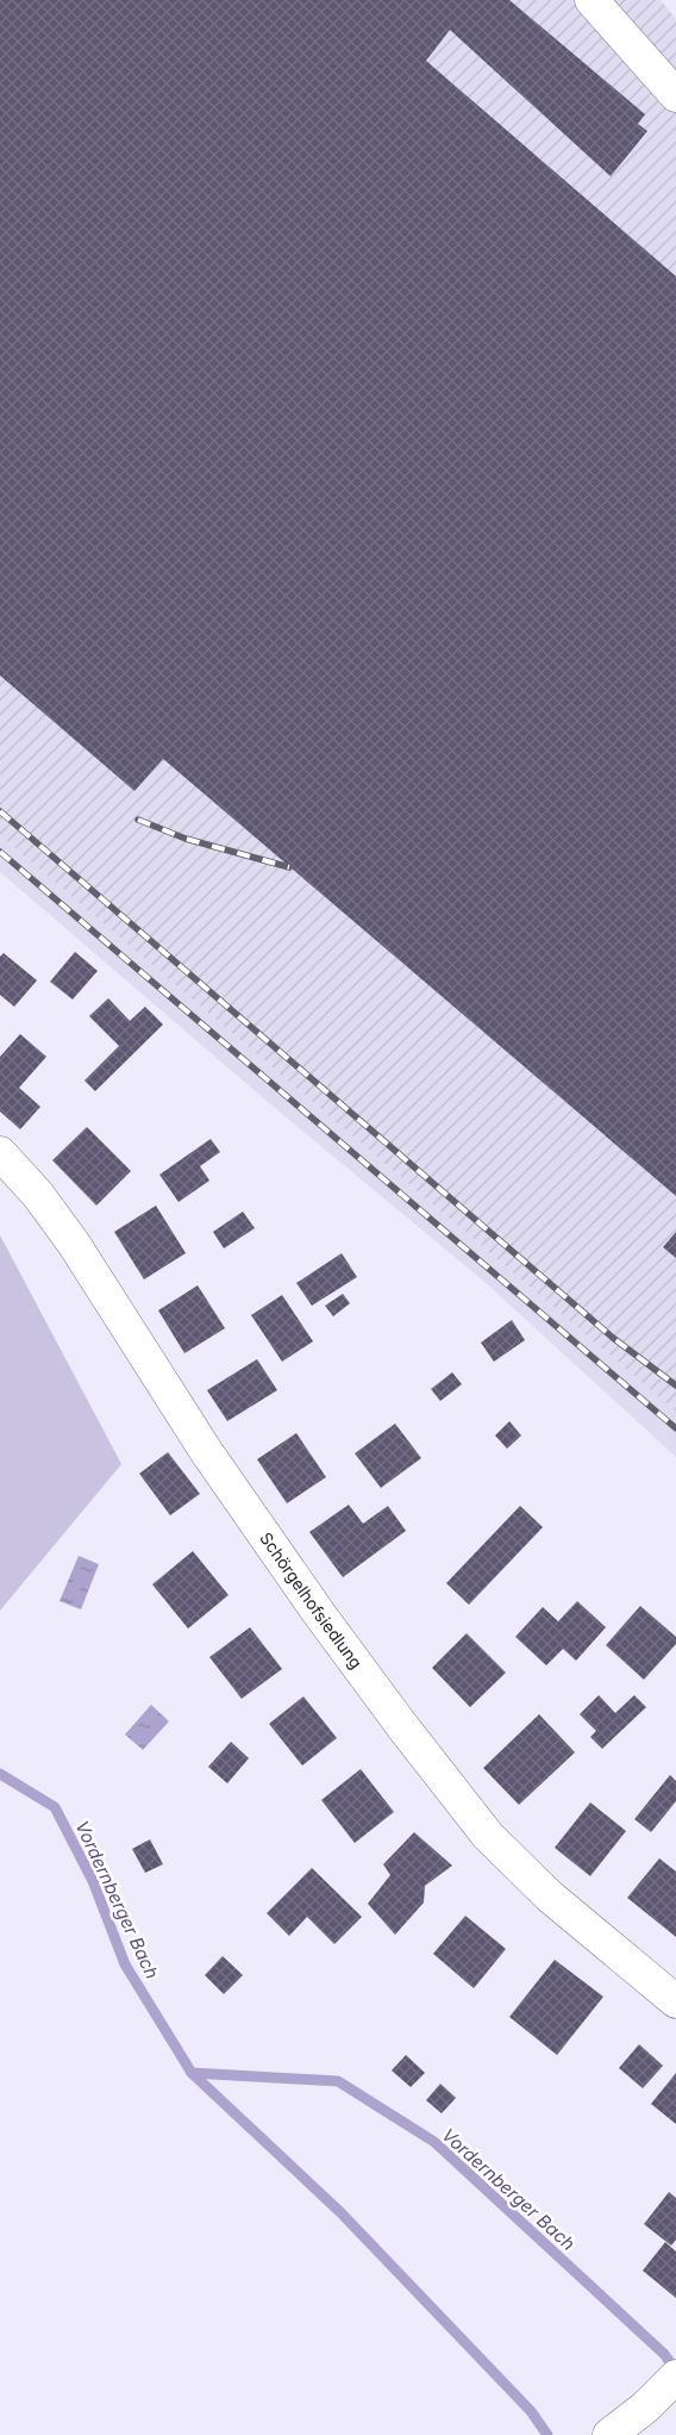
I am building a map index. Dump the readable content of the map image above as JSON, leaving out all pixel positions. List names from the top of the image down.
{
  "streets": {
    "street": ["Schörgelhofsiedlung"]
  },
  "water": ["Vordernberger Bach"]
}
